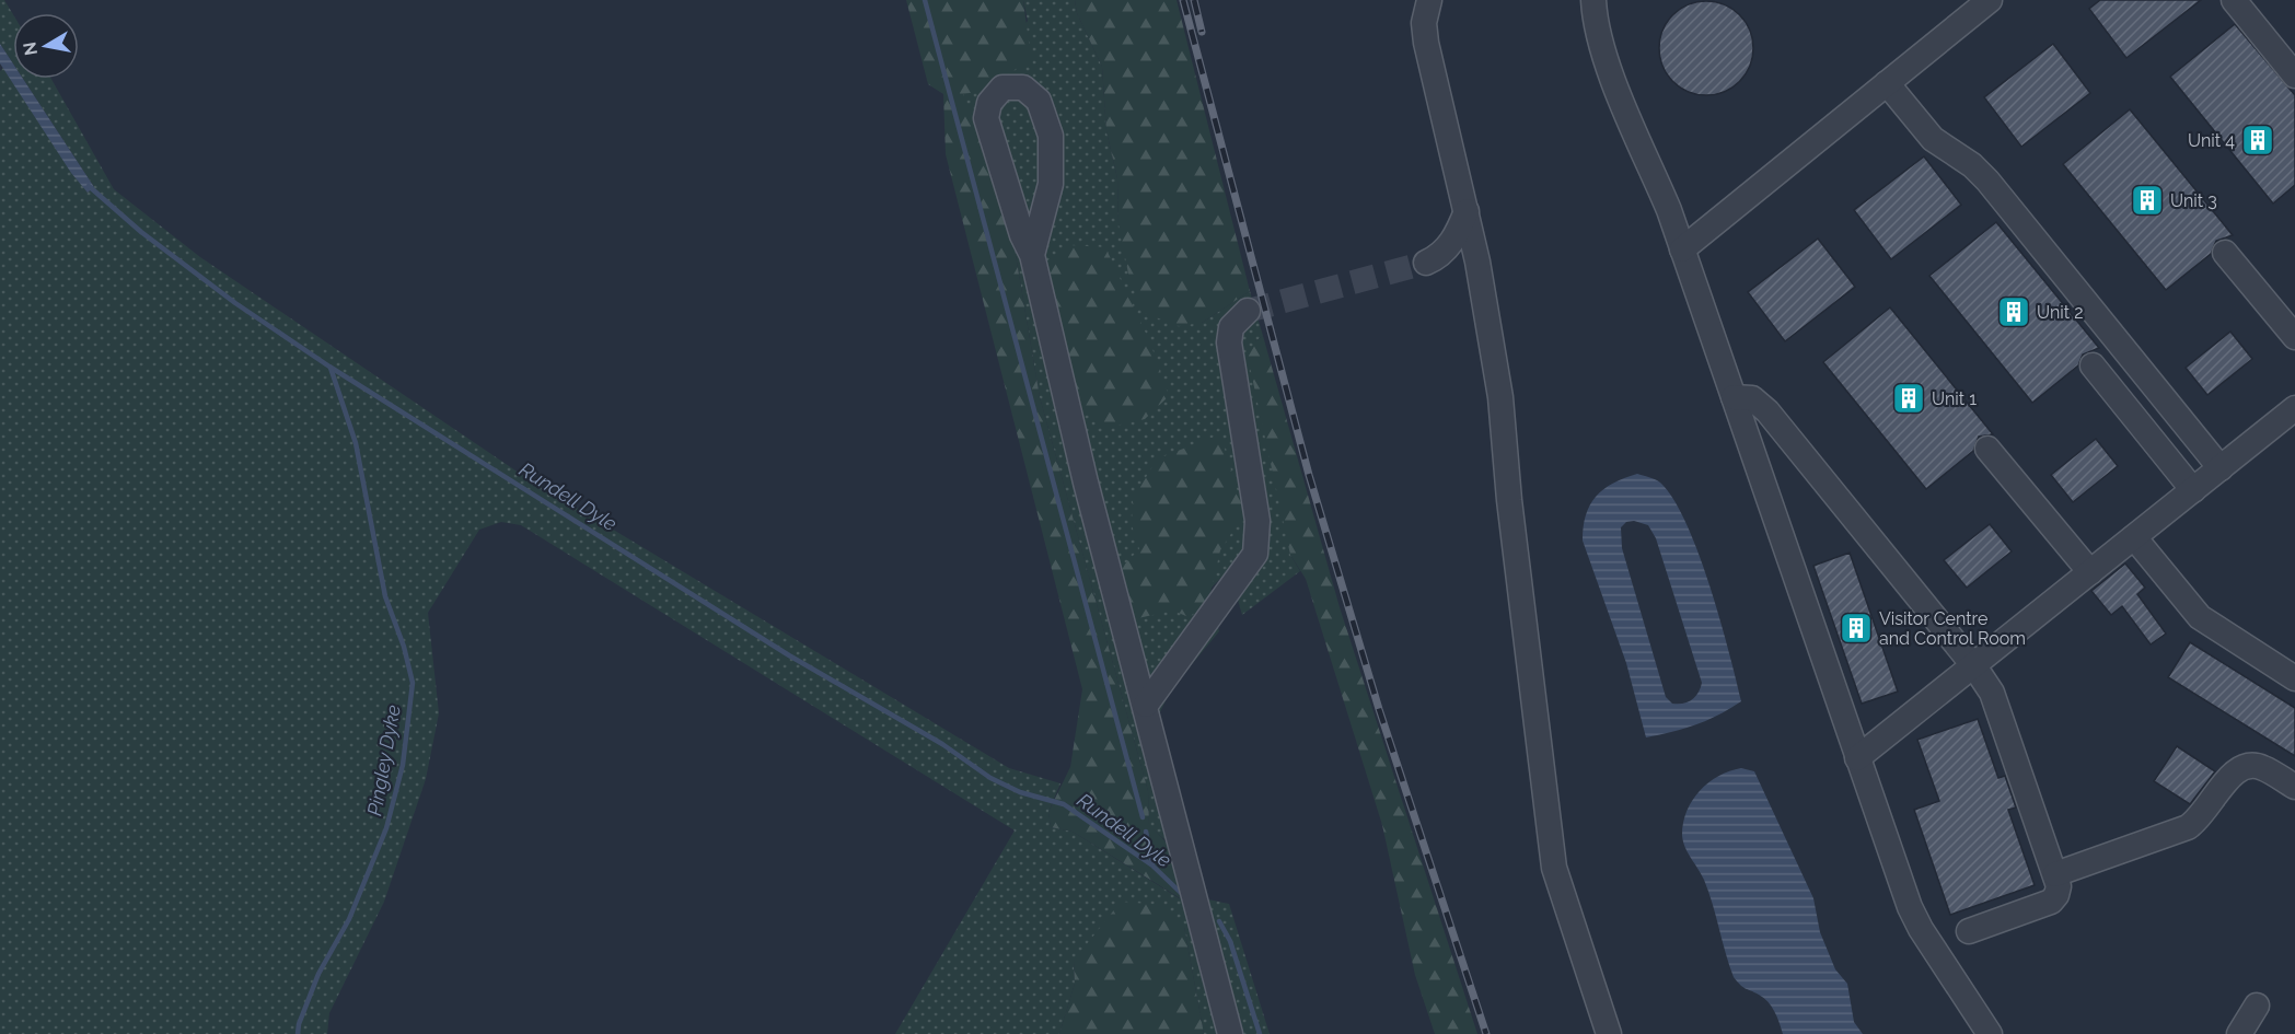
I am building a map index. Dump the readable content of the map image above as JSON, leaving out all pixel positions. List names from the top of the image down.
{
  "water": ["Rundell Dyle", "Pingley Dyke"],
  "places": {
    "building": [
      "Unit 4",
      "Unit 3",
      "Unit 2",
      "Unit 1",
      "Visitor Centre and Control Room"
    ]
  },
  "north": "left"
}
